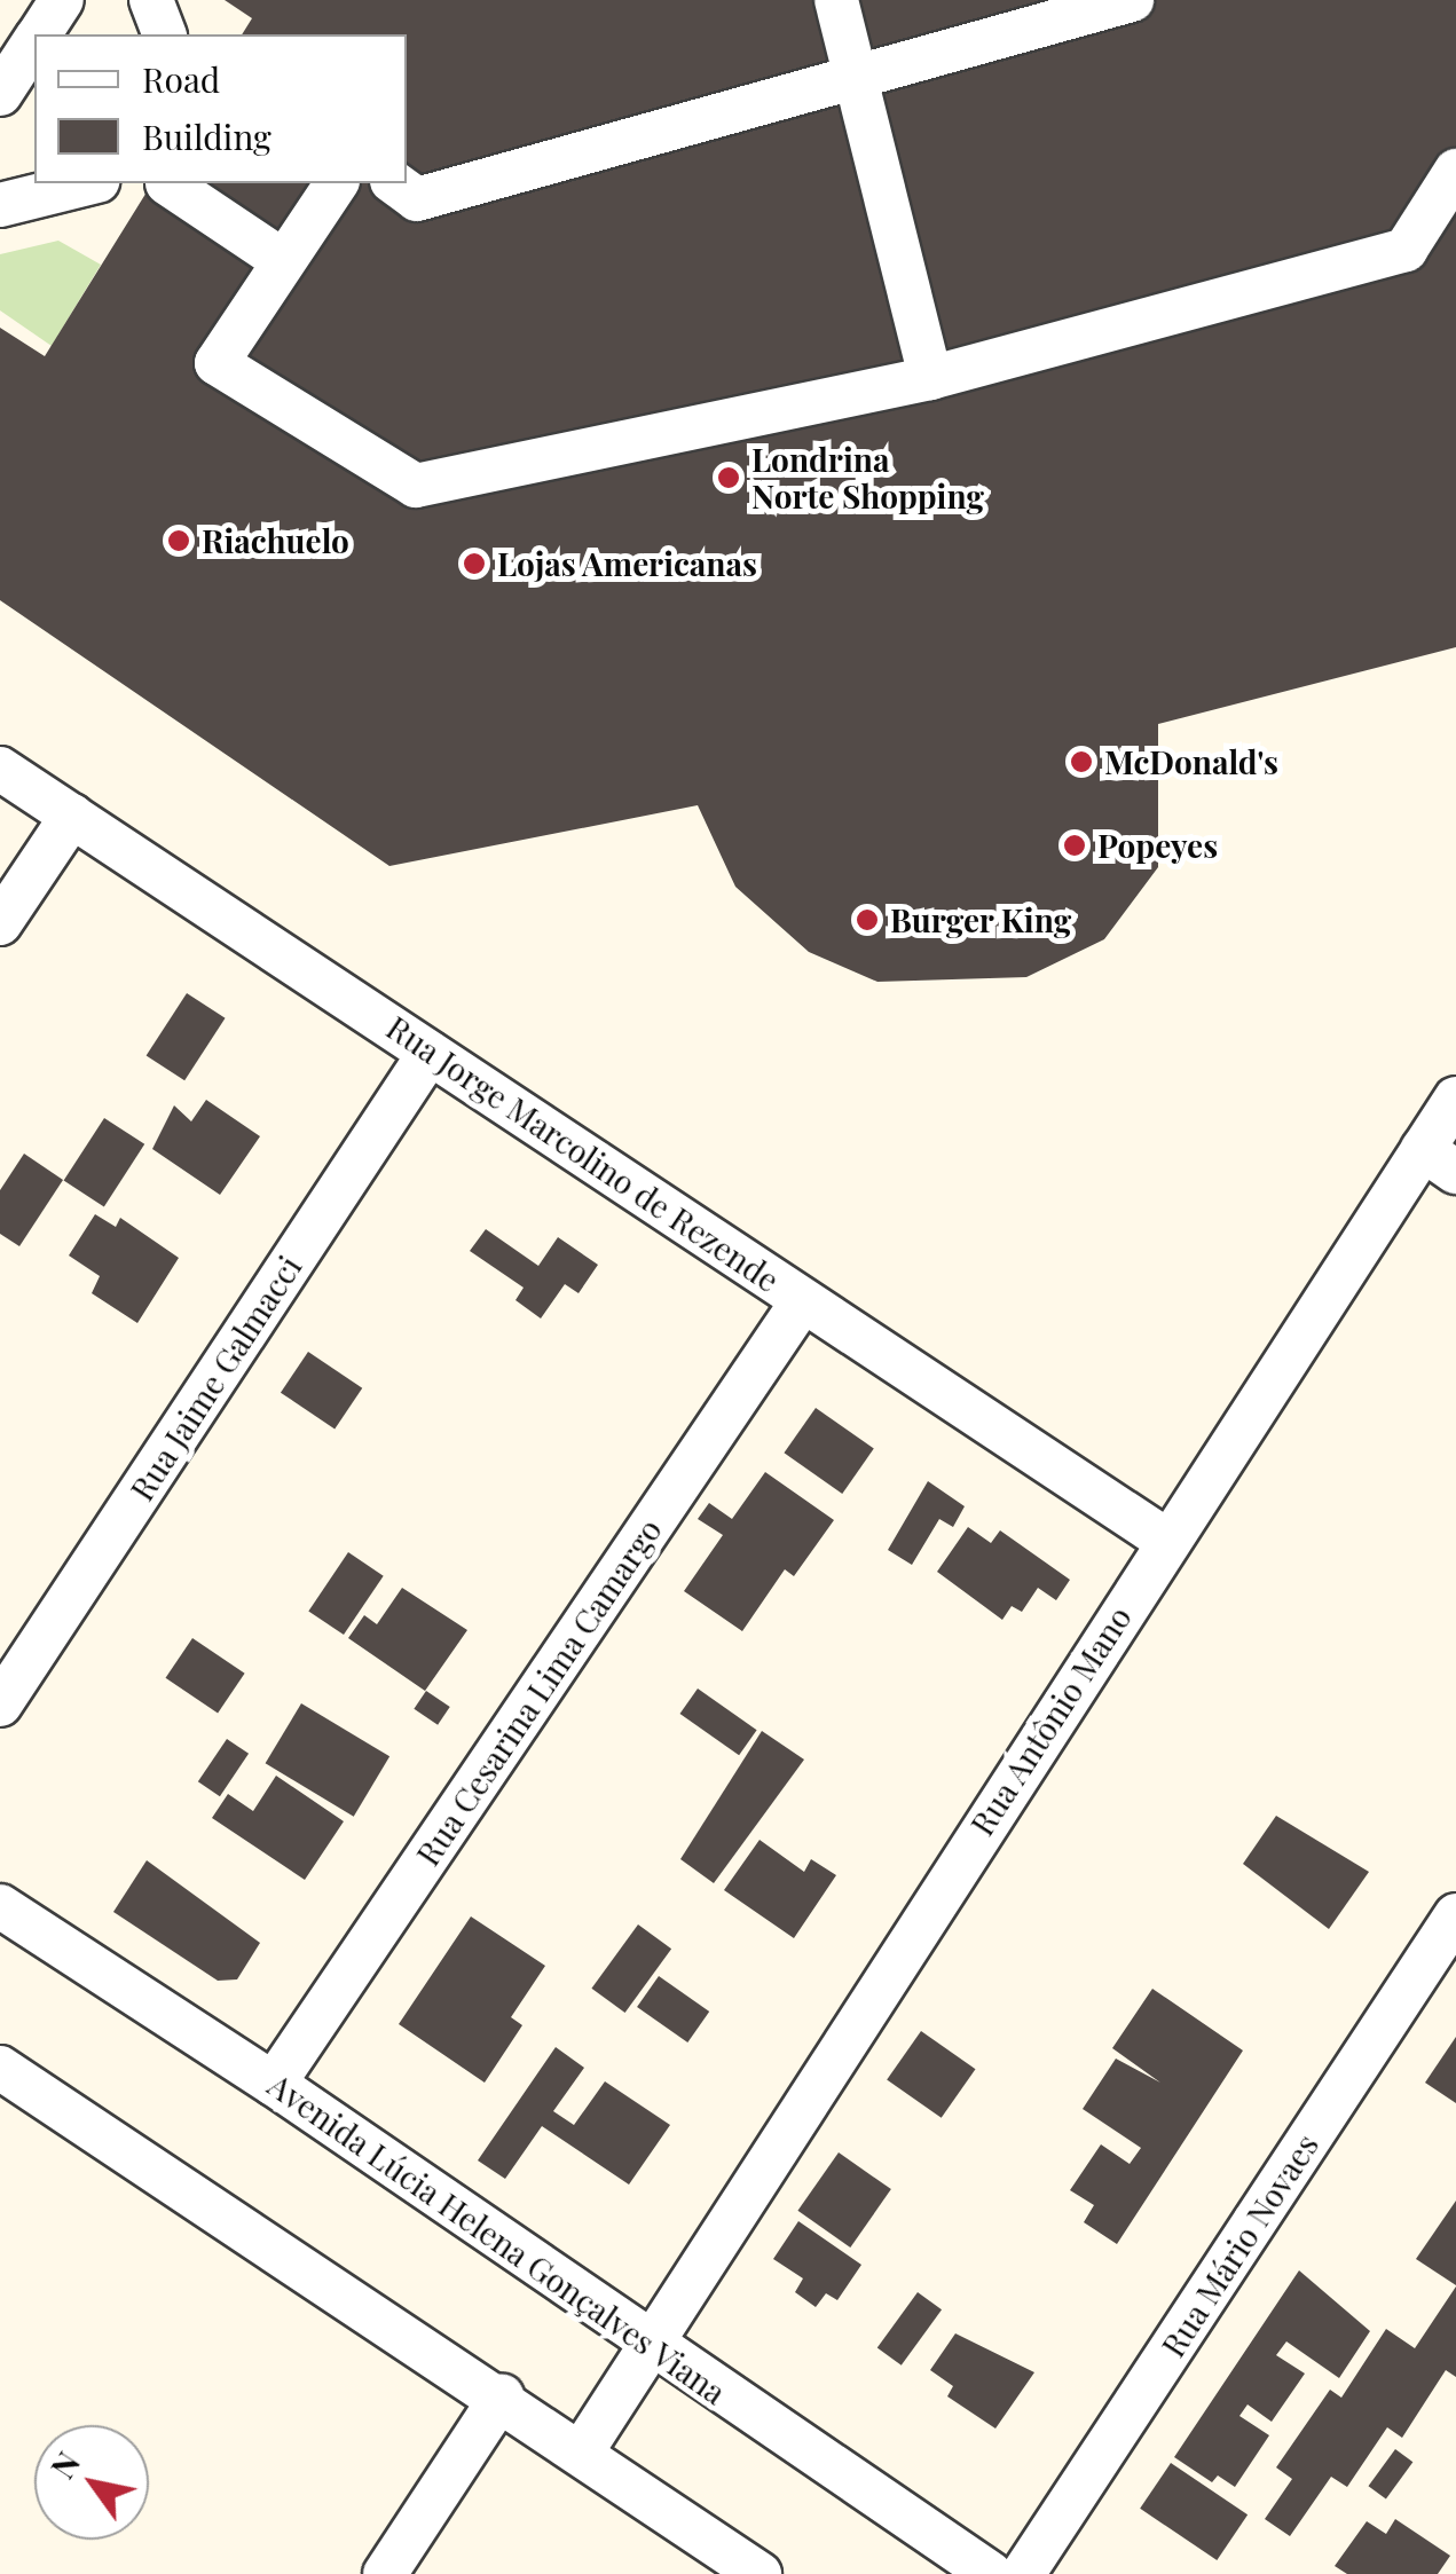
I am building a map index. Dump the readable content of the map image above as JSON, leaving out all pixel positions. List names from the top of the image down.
{
  "streets": {
    "street": [
      "Rua Jorge Marcolino de Rezende",
      "Rua Jaime Galmacci",
      "Rua Cesarina Lima Camargo",
      "Rua Antônio Mano",
      "Avenida Lúcia Helena Gonçalves Viana",
      "Rua Mário Novaes"
    ]
  },
  "crossings": [
    ["Rua Jorge Marcolino de Rezende", "Rua Jaime Galmacci"],
    ["Rua Jorge Marcolino de Rezende", "Rua Cesarina Lima Camargo"],
    ["Rua Jorge Marcolino de Rezende", "Rua Antônio Mano"],
    ["Rua Cesarina Lima Camargo", "Avenida Lúcia Helena Gonçalves Viana"],
    ["Rua Antônio Mano", "Avenida Lúcia Helena Gonçalves Viana"]
  ],
  "places": [
    "Londrina Norte Shopping",
    "Riachuelo",
    "Lojas Americanas",
    "McDonald's",
    "Popeyes",
    "Burger King"
  ],
  "legend": ["Road", "Building"],
  "north": "top left"
}
